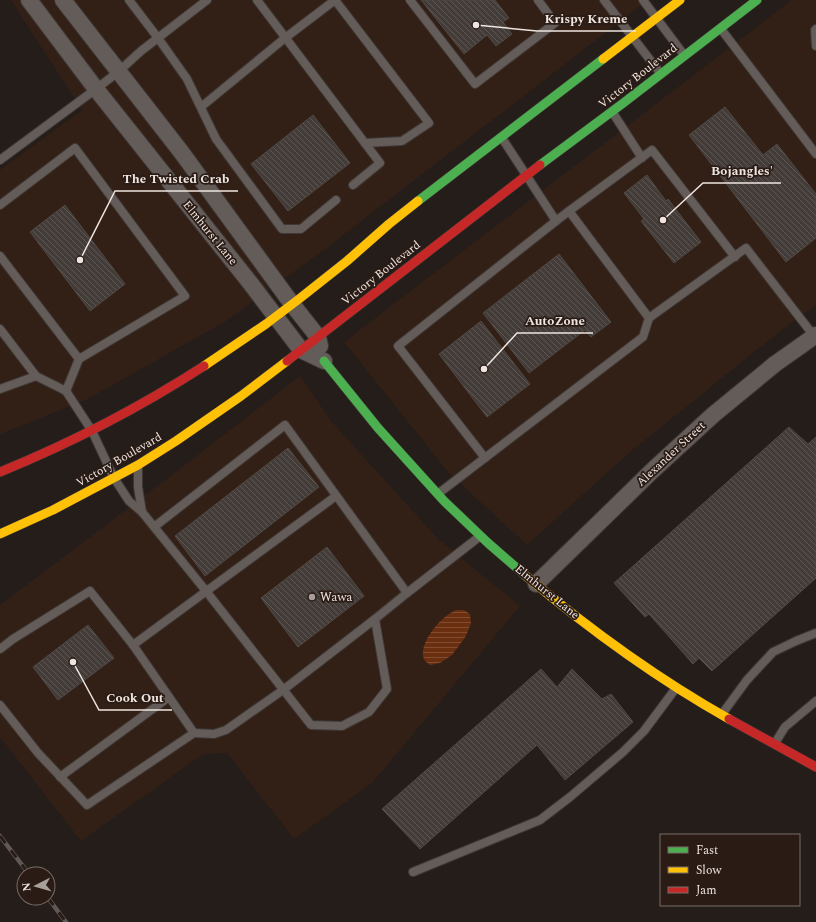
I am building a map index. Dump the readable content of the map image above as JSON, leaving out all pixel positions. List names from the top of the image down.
{
  "streets": {
    "main road": ["Victory Boulevard", "Elmhurst Lane"],
    "street": ["Alexander Street"]
  },
  "crossings": [
    ["Victory Boulevard", "Elmhurst Lane"],
    ["Elmhurst Lane", "Alexander Street"]
  ],
  "places": [
    "Krispy Kreme",
    "Bojangles'",
    "The Twisted Crab",
    "AutoZone",
    "Wawa",
    "Cook Out"
  ],
  "legend": ["Fast", "Slow", "Jam"],
  "north": "left"
}
